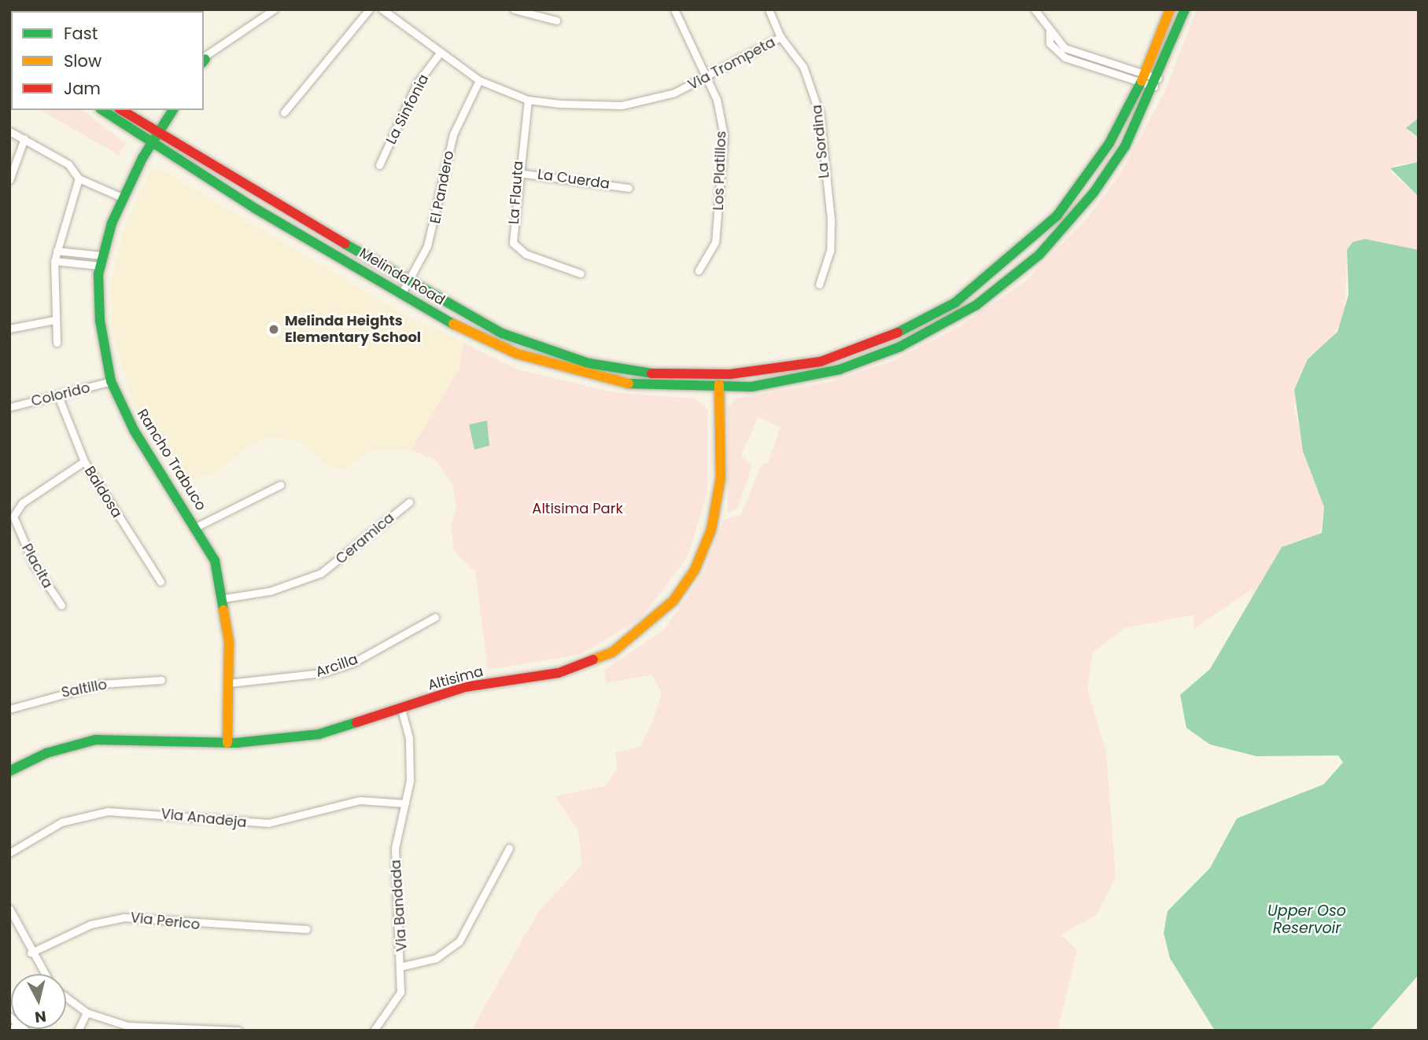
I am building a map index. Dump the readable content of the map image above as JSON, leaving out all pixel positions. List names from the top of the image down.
{
  "streets": {
    "main road": ["Melinda Road", "Rancho Trabuco", "Altisima"],
    "street": [
      "Via Trompeta",
      "La Sinfonia",
      "La Sordina",
      "Los Platillos",
      "La Cuerda",
      "El Pandero",
      "La Flauta",
      "Colorido",
      "Baldosa",
      "Ceramica",
      "Placita",
      "Arcilla",
      "Saltillo",
      "Via Anadeja",
      "Via Bandada",
      "Via Perico"
    ]
  },
  "crossings": [
    ["Via Trompeta", "La Sinfonia"],
    ["Via Trompeta", "La Sordina"],
    ["Via Trompeta", "Los Platillos"],
    ["Via Trompeta", "El Pandero"],
    ["Via Trompeta", "La Flauta"],
    ["La Cuerda", "La Flauta"],
    ["El Pandero", "Melinda Road"],
    ["Melinda Road", "Rancho Trabuco"],
    ["Melinda Road", "Altisima"],
    ["Colorido", "Rancho Trabuco"],
    ["Colorido", "Baldosa"],
    ["Rancho Trabuco", "Ceramica"],
    ["Rancho Trabuco", "Arcilla"],
    ["Rancho Trabuco", "Altisima"],
    ["Baldosa", "Placita"],
    ["Altisima", "Via Bandada"],
    ["Via Anadeja", "Via Bandada"]
  ],
  "water": ["Upper Oso Reservoir"],
  "parks": ["Altisima Park"],
  "places": ["Melinda Heights Elementary School"],
  "legend": ["Fast", "Slow", "Jam"],
  "north": "bottom"
}
